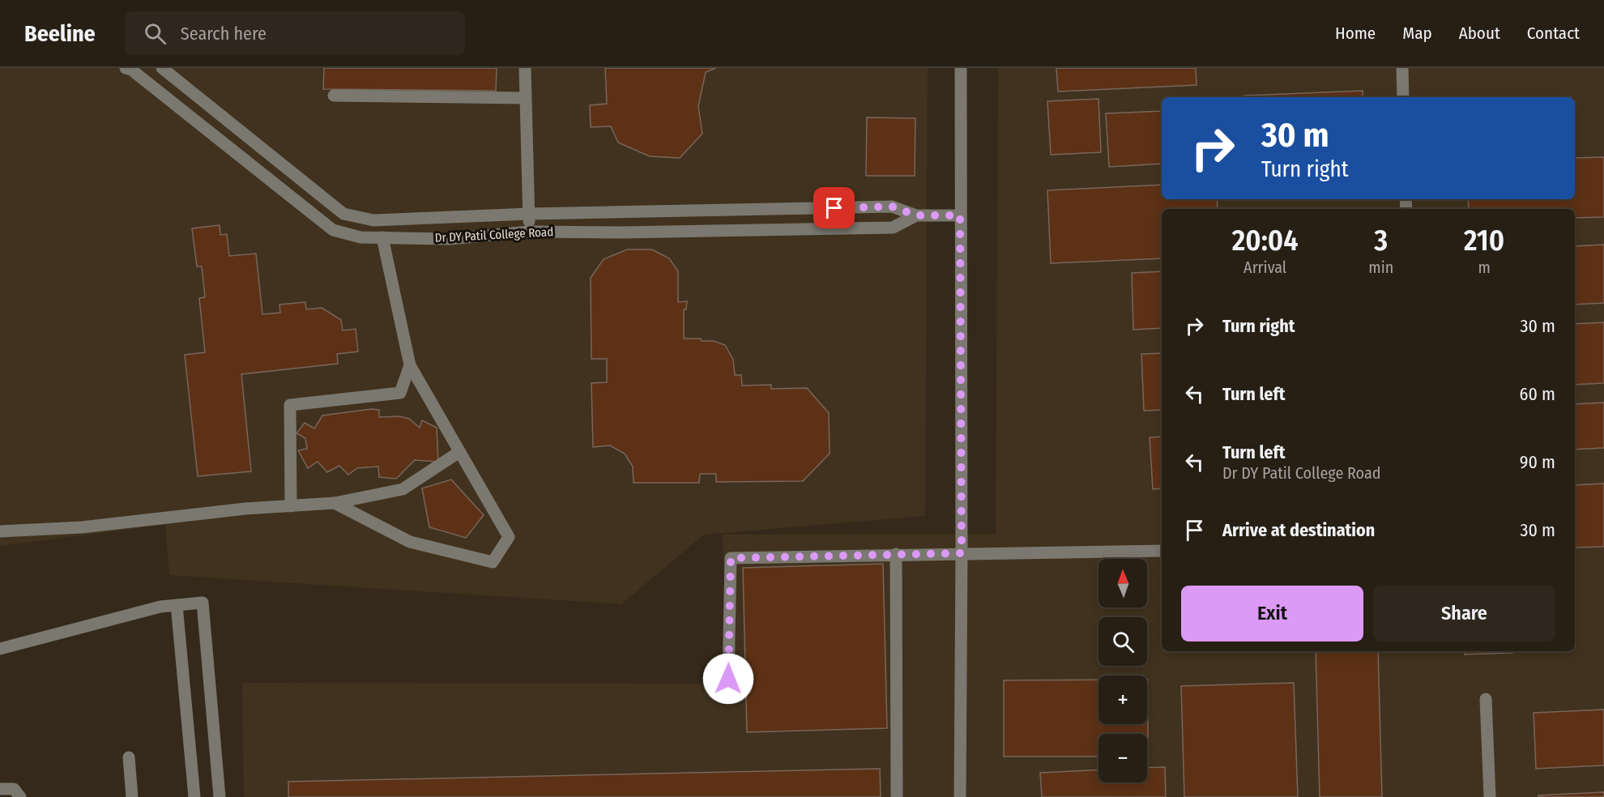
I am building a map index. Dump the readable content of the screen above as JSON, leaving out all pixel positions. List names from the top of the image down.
{
  "streets": {
    "street": ["Dr DY Patil College Road"]
  },
  "north": "top",
  "page": {
    "header": "Beeline",
    "search": "Search here",
    "nav": [
      "Home",
      "Map",
      "About",
      "Contact"
    ],
    "turn": ["30 m", "Turn right"],
    "eta": [
      "20:04",
      "Arrival",
      "3",
      "min",
      "210",
      "m"
    ],
    "list": [
      {
        "name": "Turn right",
        "value": "30 m"
      },
      {
        "name": "Turn left",
        "value": "60 m"
      },
      {
        "name": "Turn left",
        "note": "Dr DY Patil College Road",
        "value": "90 m"
      },
      {
        "name": "Arrive at destination",
        "value": "30 m"
      }
    ],
    "map_buttons": ["+", "−"],
    "buttons": ["Exit", "Share"]
  }
}
